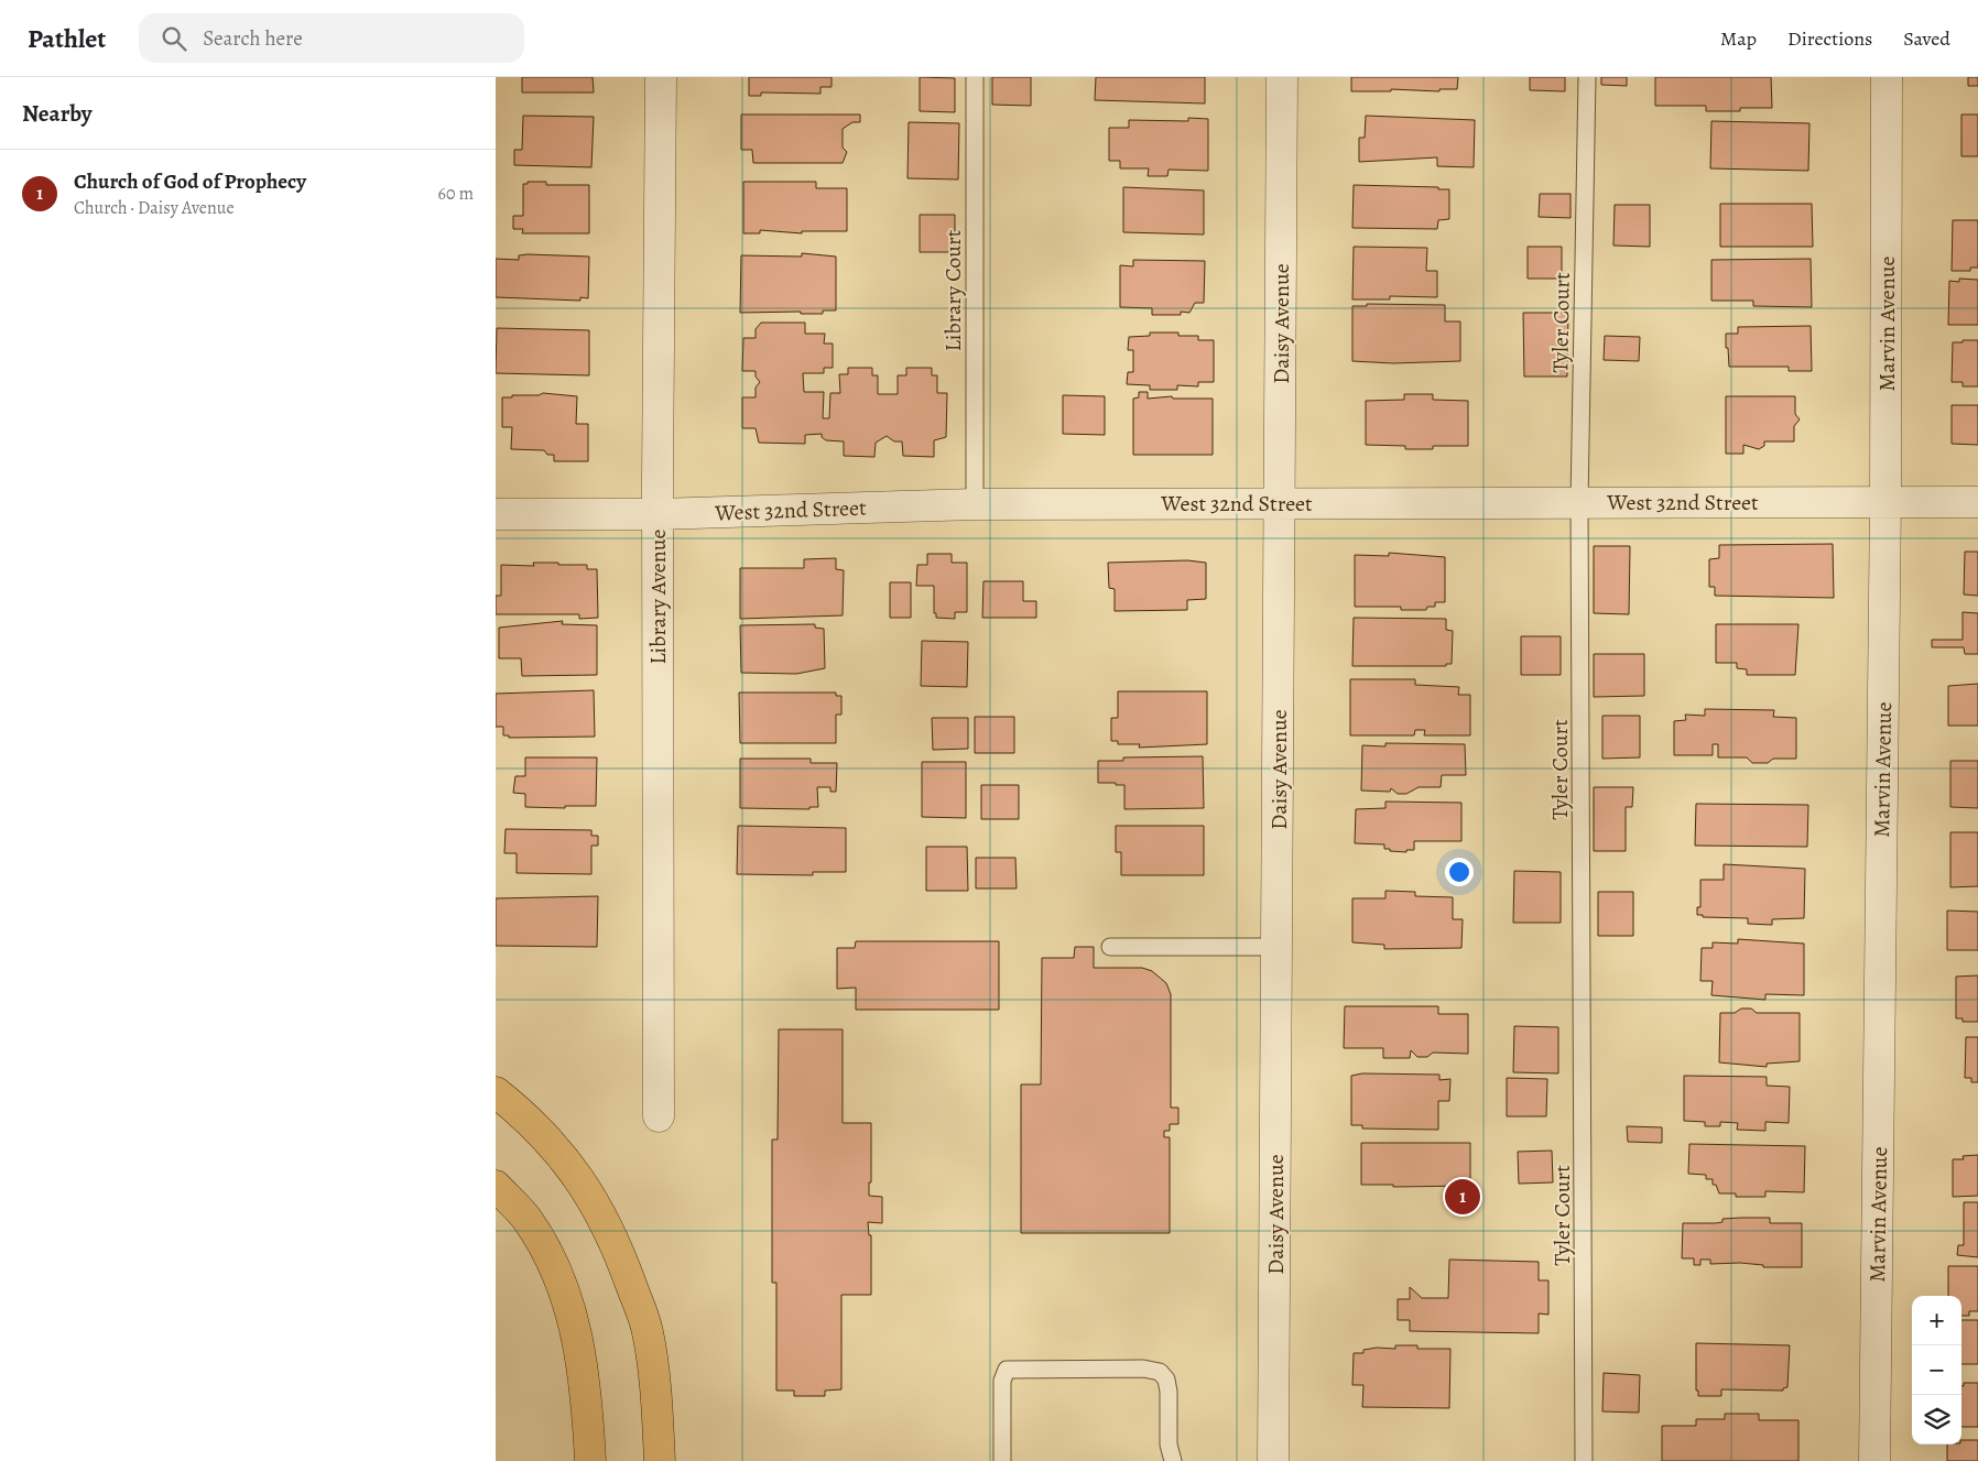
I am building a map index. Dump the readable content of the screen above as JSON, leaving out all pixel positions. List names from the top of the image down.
{
  "streets": {
    "street": [
      "Daisy Avenue",
      "Marvin Avenue",
      "West 32nd Street",
      "Library Avenue"
    ],
    "lane": ["Library Court", "Tyler Court"]
  },
  "crossings": [
    ["Library Court", "West 32nd Street"],
    ["Tyler Court", "West 32nd Street"],
    ["Daisy Avenue", "West 32nd Street"],
    ["Marvin Avenue", "West 32nd Street"],
    ["West 32nd Street", "Library Avenue"]
  ],
  "page": {
    "header": "Pathlet",
    "search": "Search here",
    "nav": ["Map", "Directions", "Saved"],
    "heading": "Nearby",
    "list": [
      {
        "mark": "1",
        "name": "Church of God of Prophecy",
        "note": "Church · Daisy Avenue",
        "value": "60 m"
      }
    ],
    "pins": "1",
    "map_buttons": ["+", "−"]
  }
}
